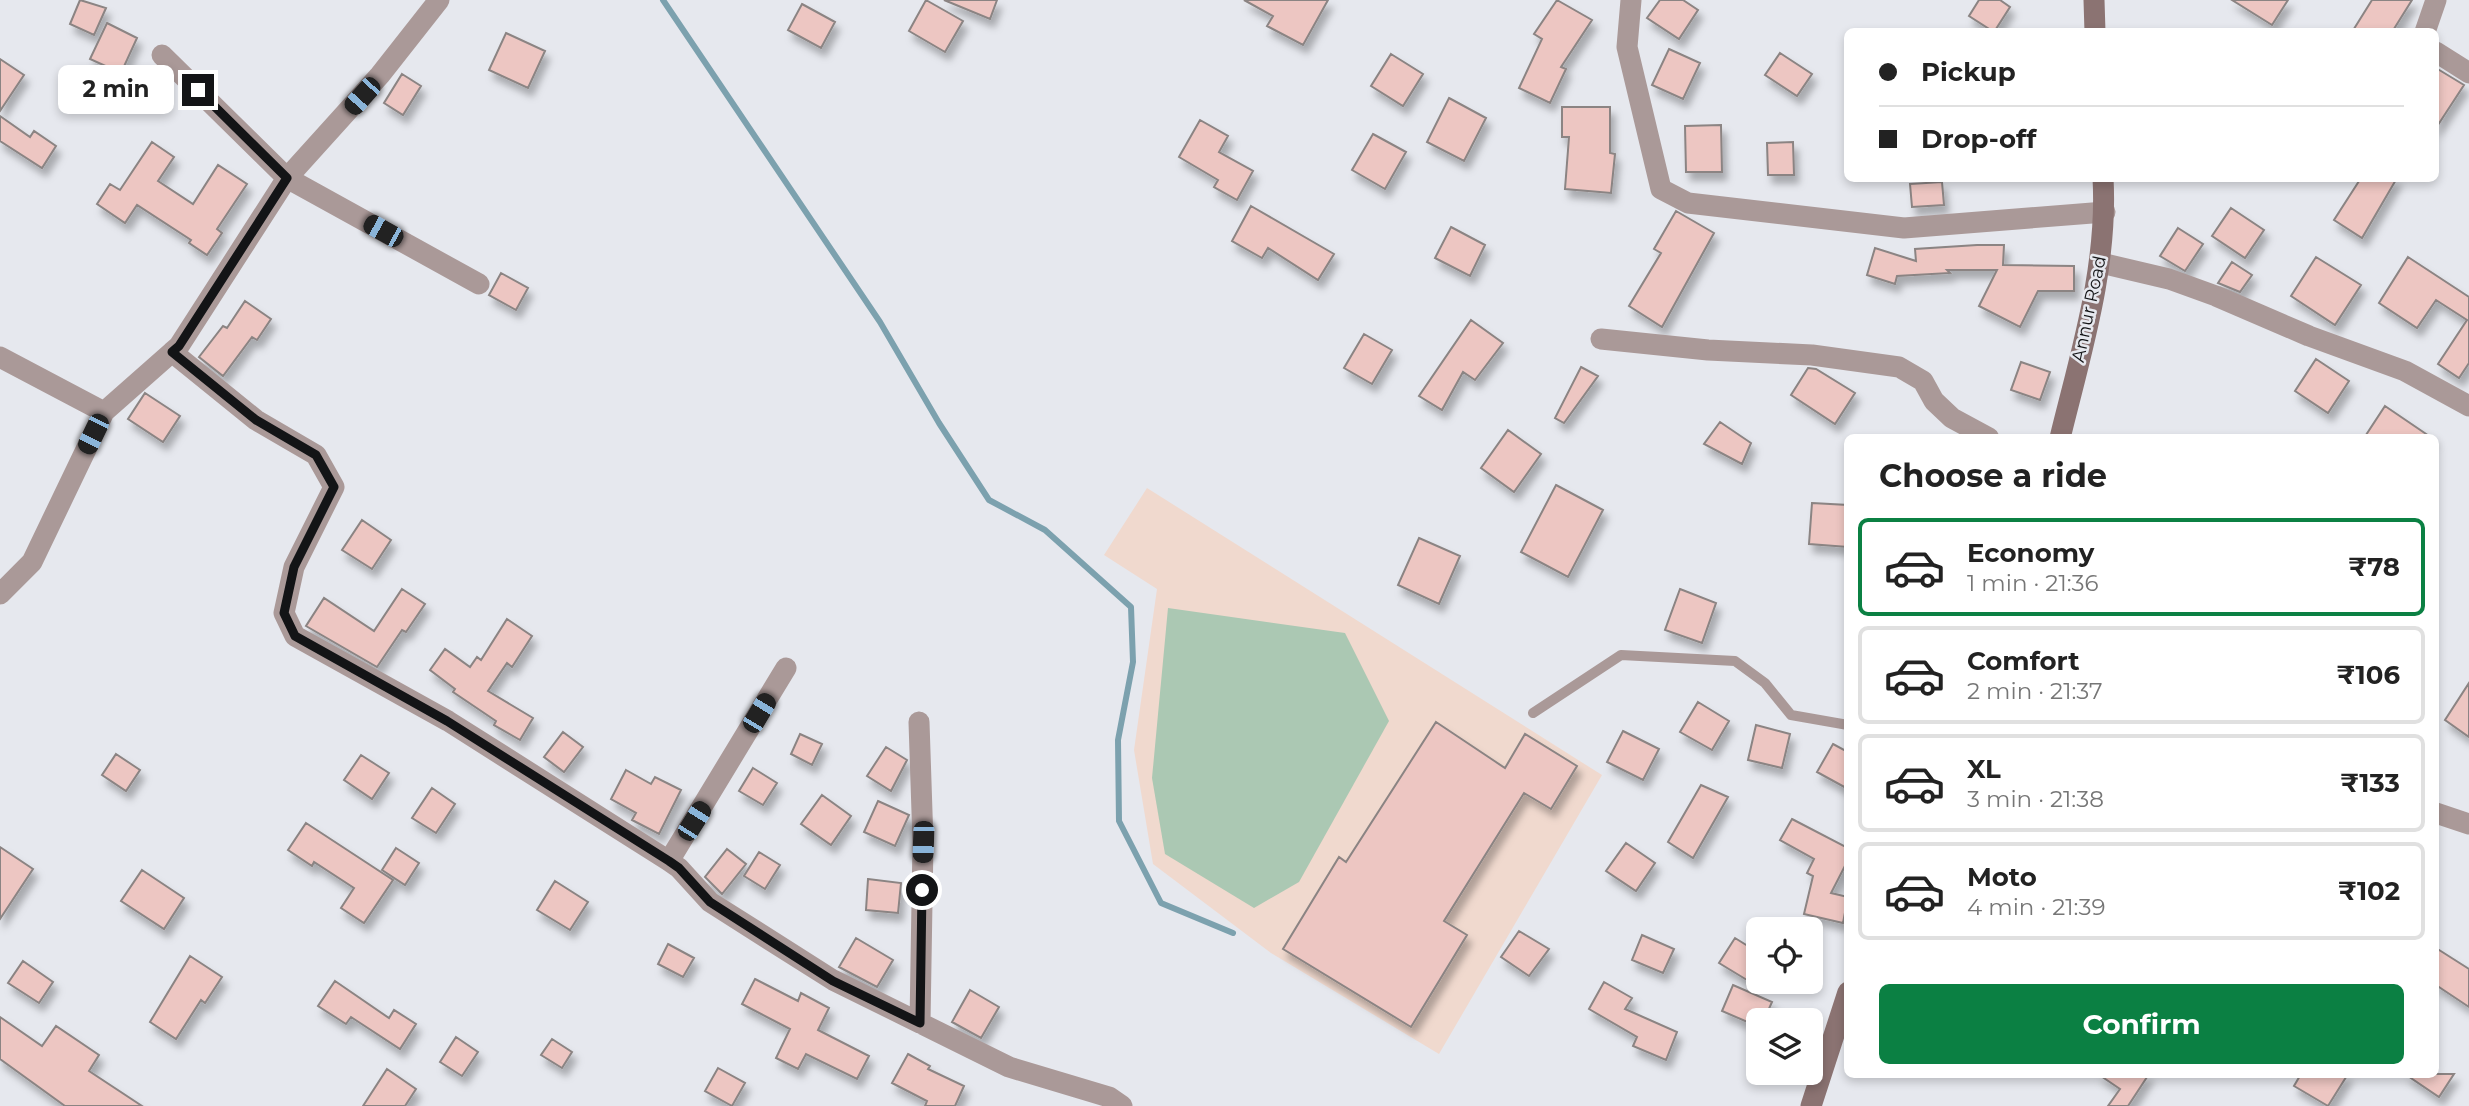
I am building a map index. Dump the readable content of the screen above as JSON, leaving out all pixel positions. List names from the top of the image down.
{
  "streets": {
    "main road": ["Annur Road"]
  },
  "page": {
    "banner": ["Pickup", "Drop-off"],
    "bubble": "2 min",
    "heading": "Choose a ride",
    "list": [
      {
        "name": "Economy",
        "note": "1 min · 21:36",
        "value": "₹78"
      },
      {
        "name": "Comfort",
        "note": "2 min · 21:37",
        "value": "₹106"
      },
      {
        "name": "XL",
        "note": "3 min · 21:38",
        "value": "₹133"
      },
      {
        "name": "Moto",
        "note": "4 min · 21:39",
        "value": "₹102"
      }
    ],
    "buttons": "Confirm"
  }
}
